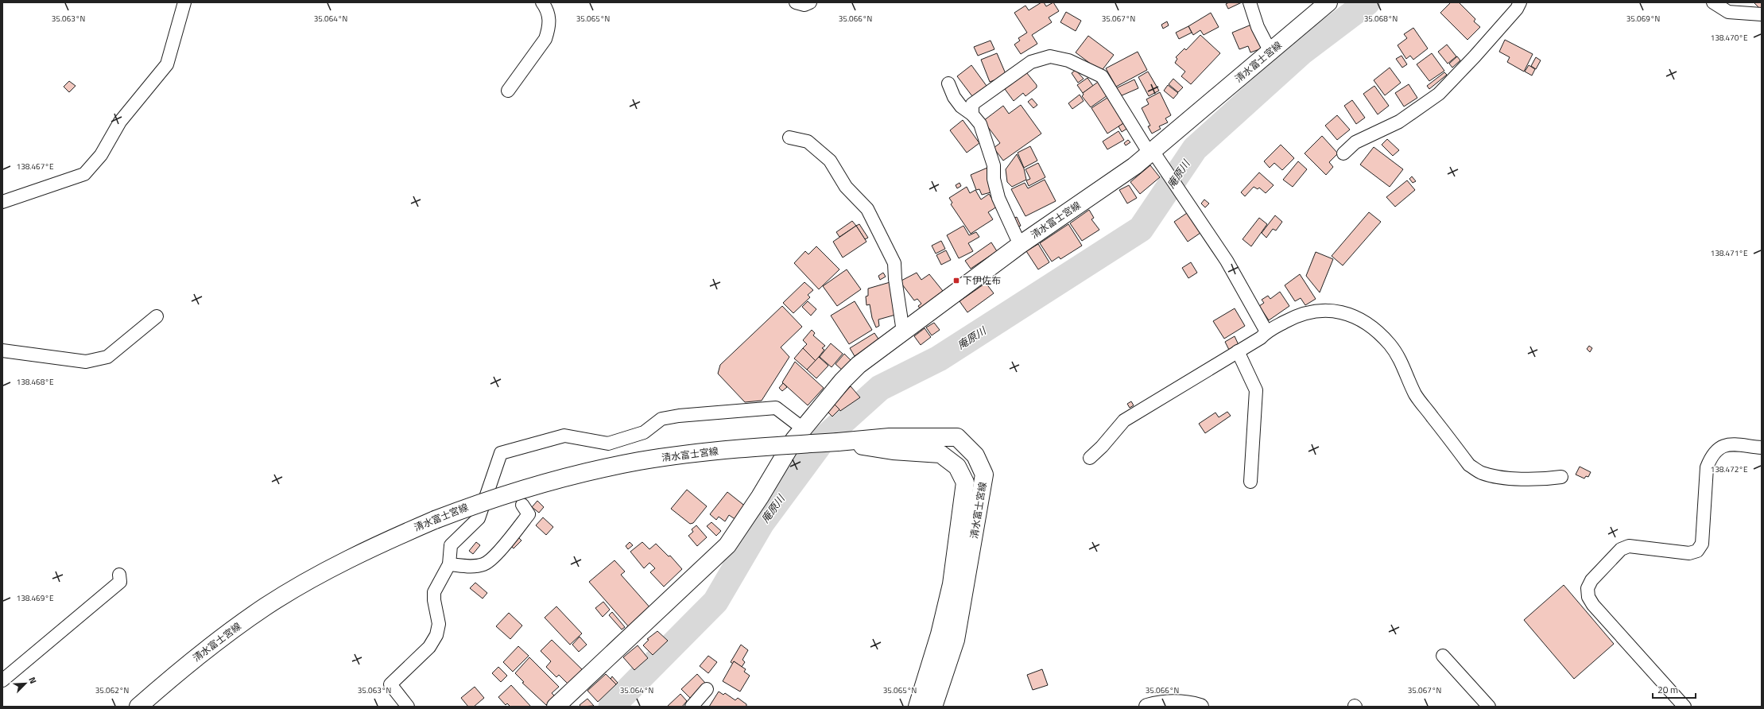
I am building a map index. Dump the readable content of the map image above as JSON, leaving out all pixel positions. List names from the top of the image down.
{
  "streets": {
    "main road": ["清水富士宮線"]
  },
  "water": ["庵原川"],
  "places": {
    "transit": ["下伊佐布"]
  },
  "scale_bar": "20 m",
  "north": "top right",
  "coordinates": [
    "35.066°N",
    "35.067°N",
    "35.063°N",
    "35.064°N",
    "35.065°N",
    "35.068°N",
    "35.069°N",
    "138.470°E",
    "138.467°E",
    "138.471°E",
    "138.468°E",
    "138.472°E",
    "138.469°E",
    "35.062°N"
  ]
}
